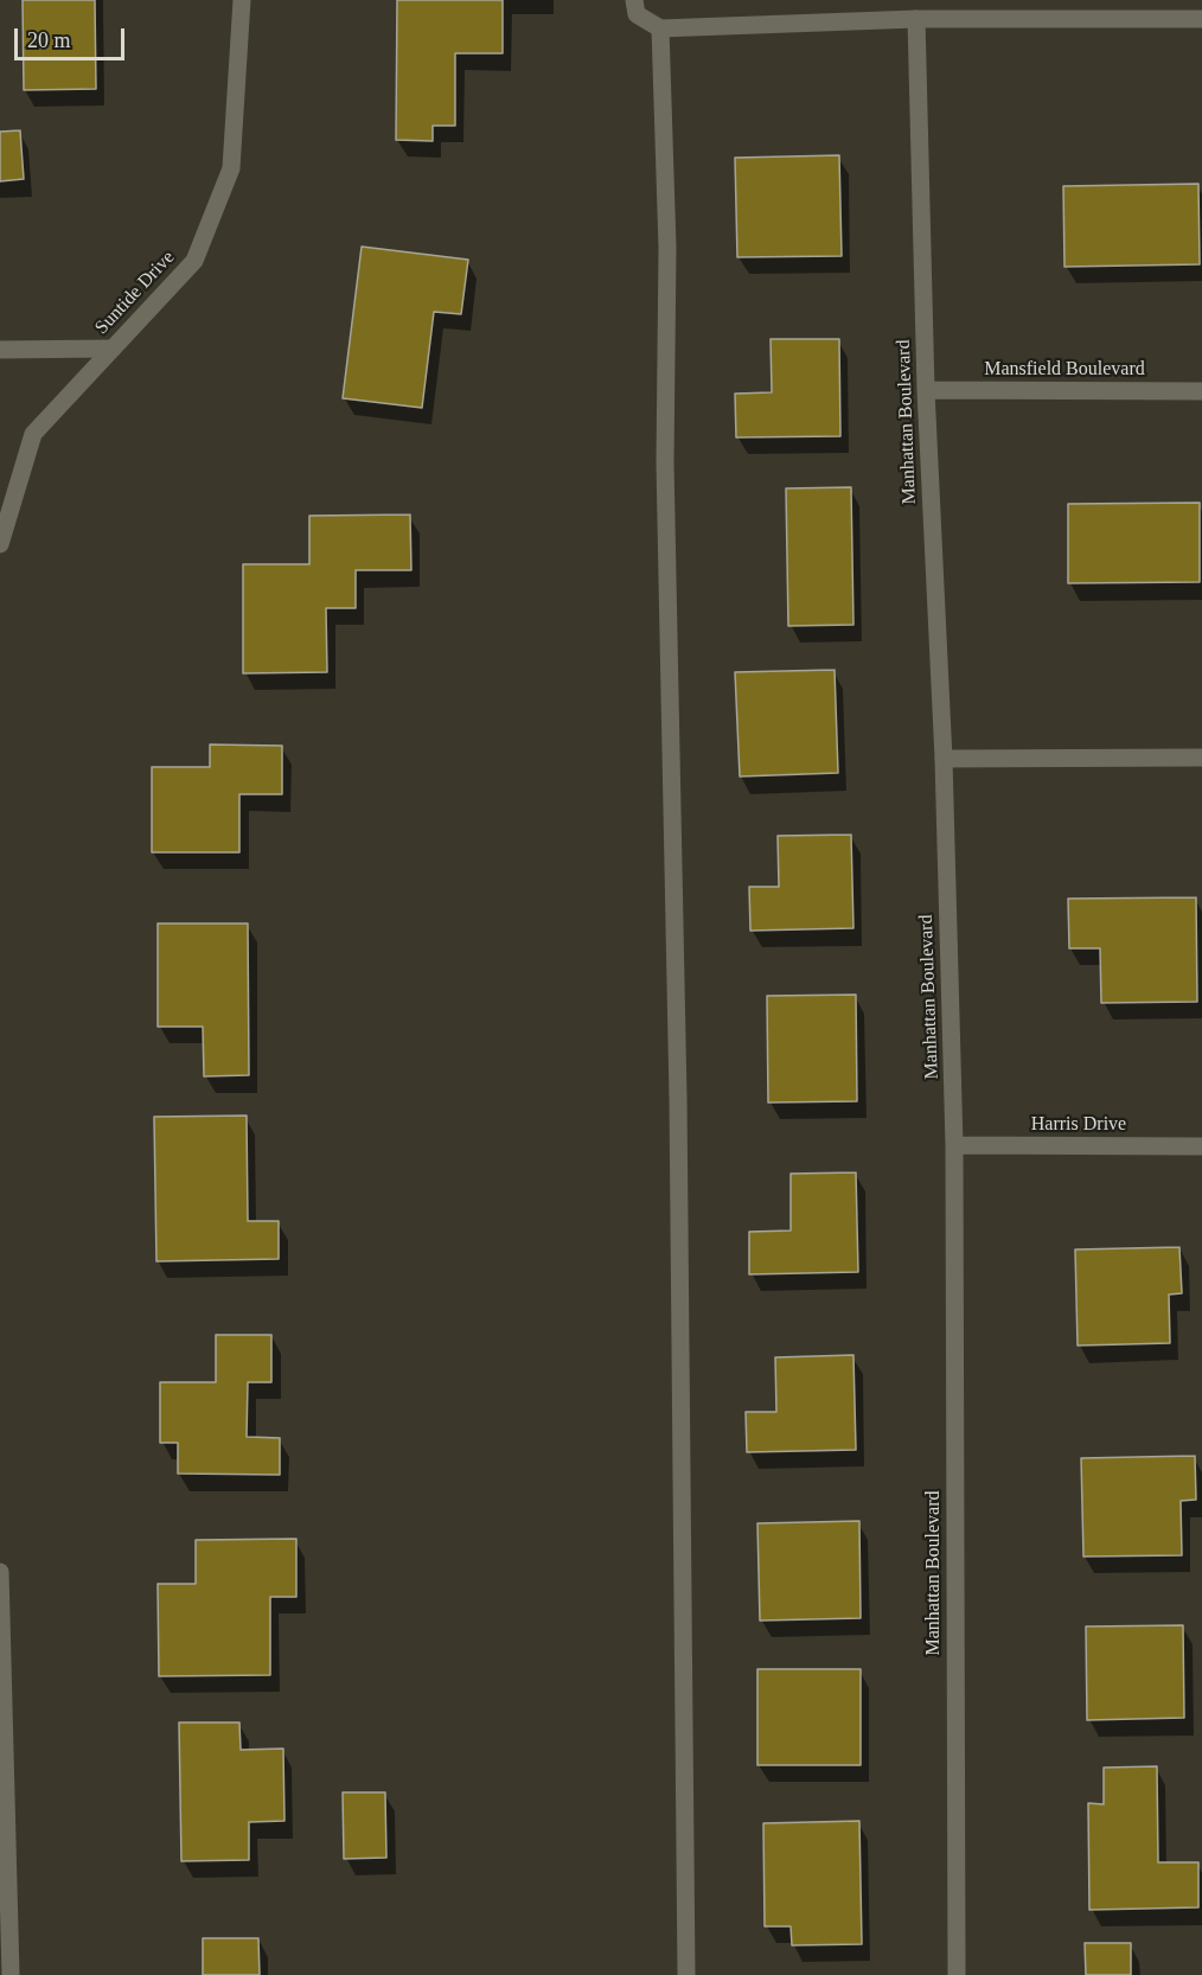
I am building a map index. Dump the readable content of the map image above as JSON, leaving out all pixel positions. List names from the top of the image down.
{
  "streets": {
    "street": [
      "Suntide Drive",
      "Mansfield Boulevard",
      "Manhattan Boulevard",
      "Harris Drive"
    ]
  },
  "crossings": [
    ["Mansfield Boulevard", "Manhattan Boulevard"],
    ["Manhattan Boulevard", "Harris Drive"]
  ],
  "scale_bar": "20 m"
}
